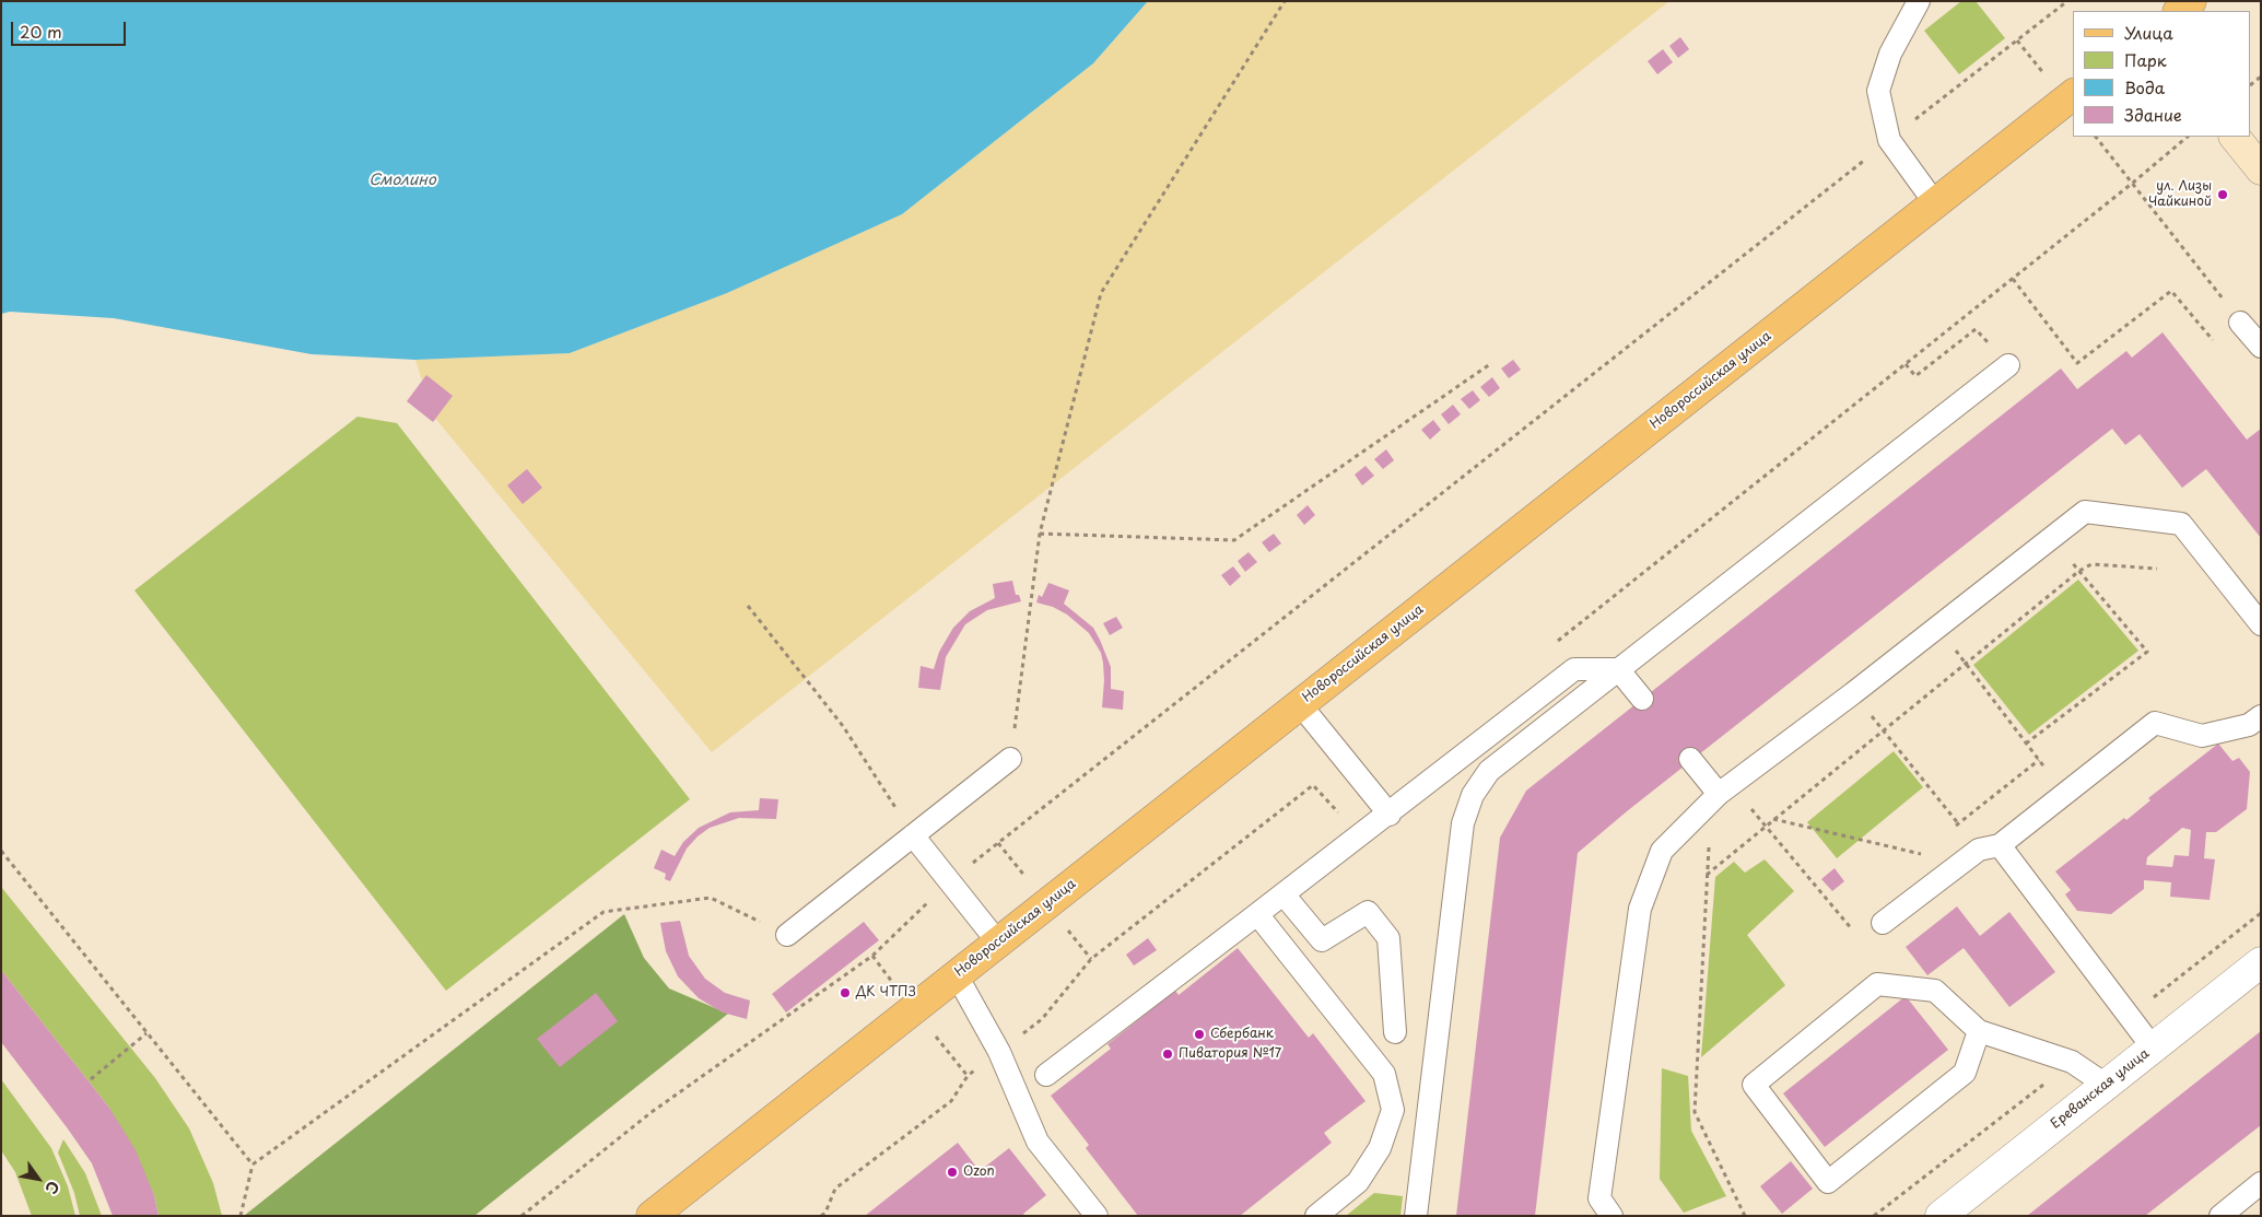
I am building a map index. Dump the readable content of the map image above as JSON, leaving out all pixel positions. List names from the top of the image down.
{
  "streets": {
    "main road": ["Новороссийская улица"],
    "street": ["Ереванская улица"]
  },
  "water": ["Смолино"],
  "places": [
    "ул. Лизы Чайкиной",
    "ДК ЧТПЗ",
    "Сбербанк",
    "Пиватория №17",
    "Ozon"
  ],
  "legend": [
    "Улица",
    "Парк",
    "Вода",
    "Здание"
  ],
  "scale_bar": "20 m",
  "north": "bottom right"
}
